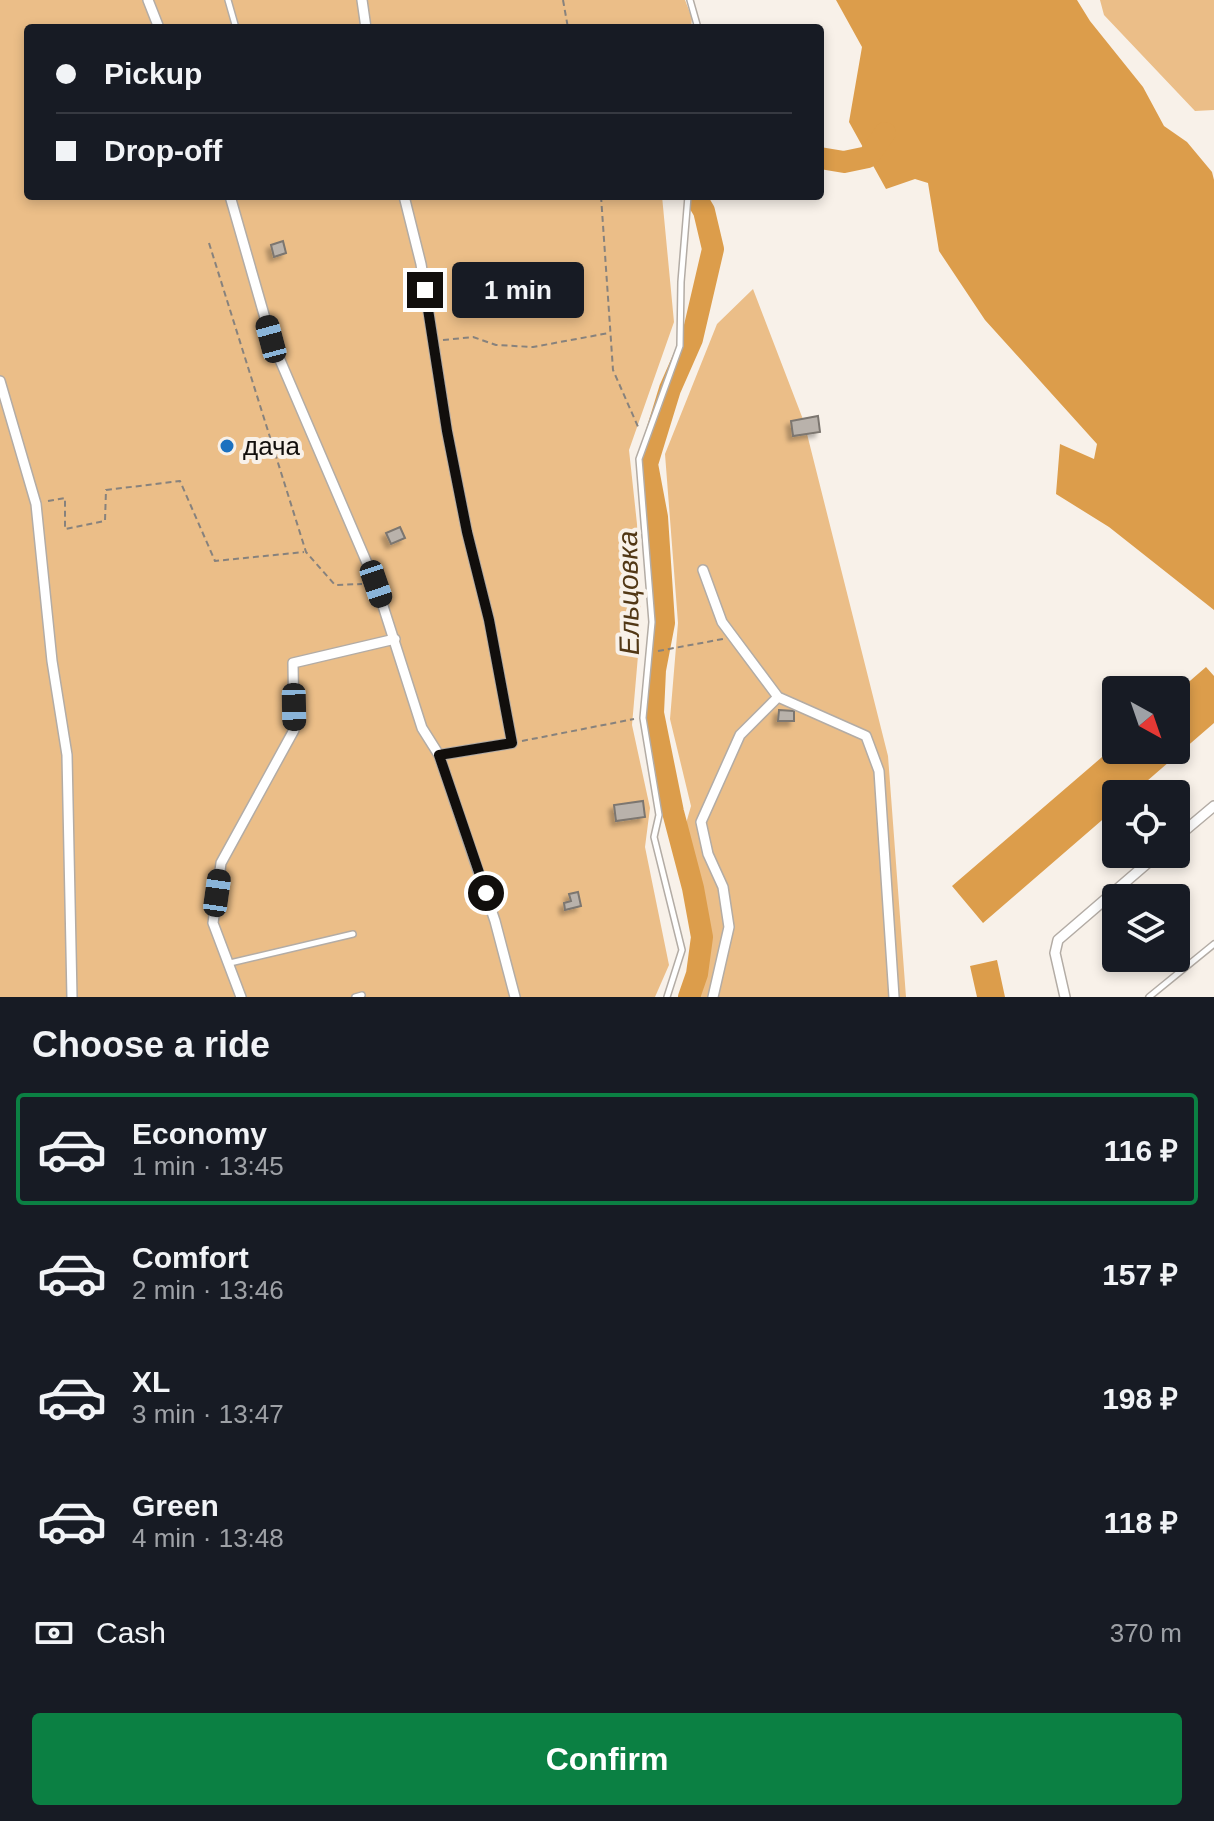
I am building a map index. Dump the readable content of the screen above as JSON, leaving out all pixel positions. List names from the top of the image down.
{
  "water": ["Ельцовка"],
  "places": ["дача"],
  "north": "bottom right",
  "page": {
    "banner": ["Pickup", "Drop-off"],
    "bubble": "1 min",
    "heading": "Choose a ride",
    "list": [
      {
        "name": "Economy",
        "note": "1 min · 13:45",
        "value": "116 ₽"
      },
      {
        "name": "Comfort",
        "note": "2 min · 13:46",
        "value": "157 ₽"
      },
      {
        "name": "XL",
        "note": "3 min · 13:47",
        "value": "198 ₽"
      },
      {
        "name": "Green",
        "note": "4 min · 13:48",
        "value": "118 ₽"
      }
    ],
    "pay": ["Cash", "370 m"],
    "buttons": "Confirm"
  }
}
